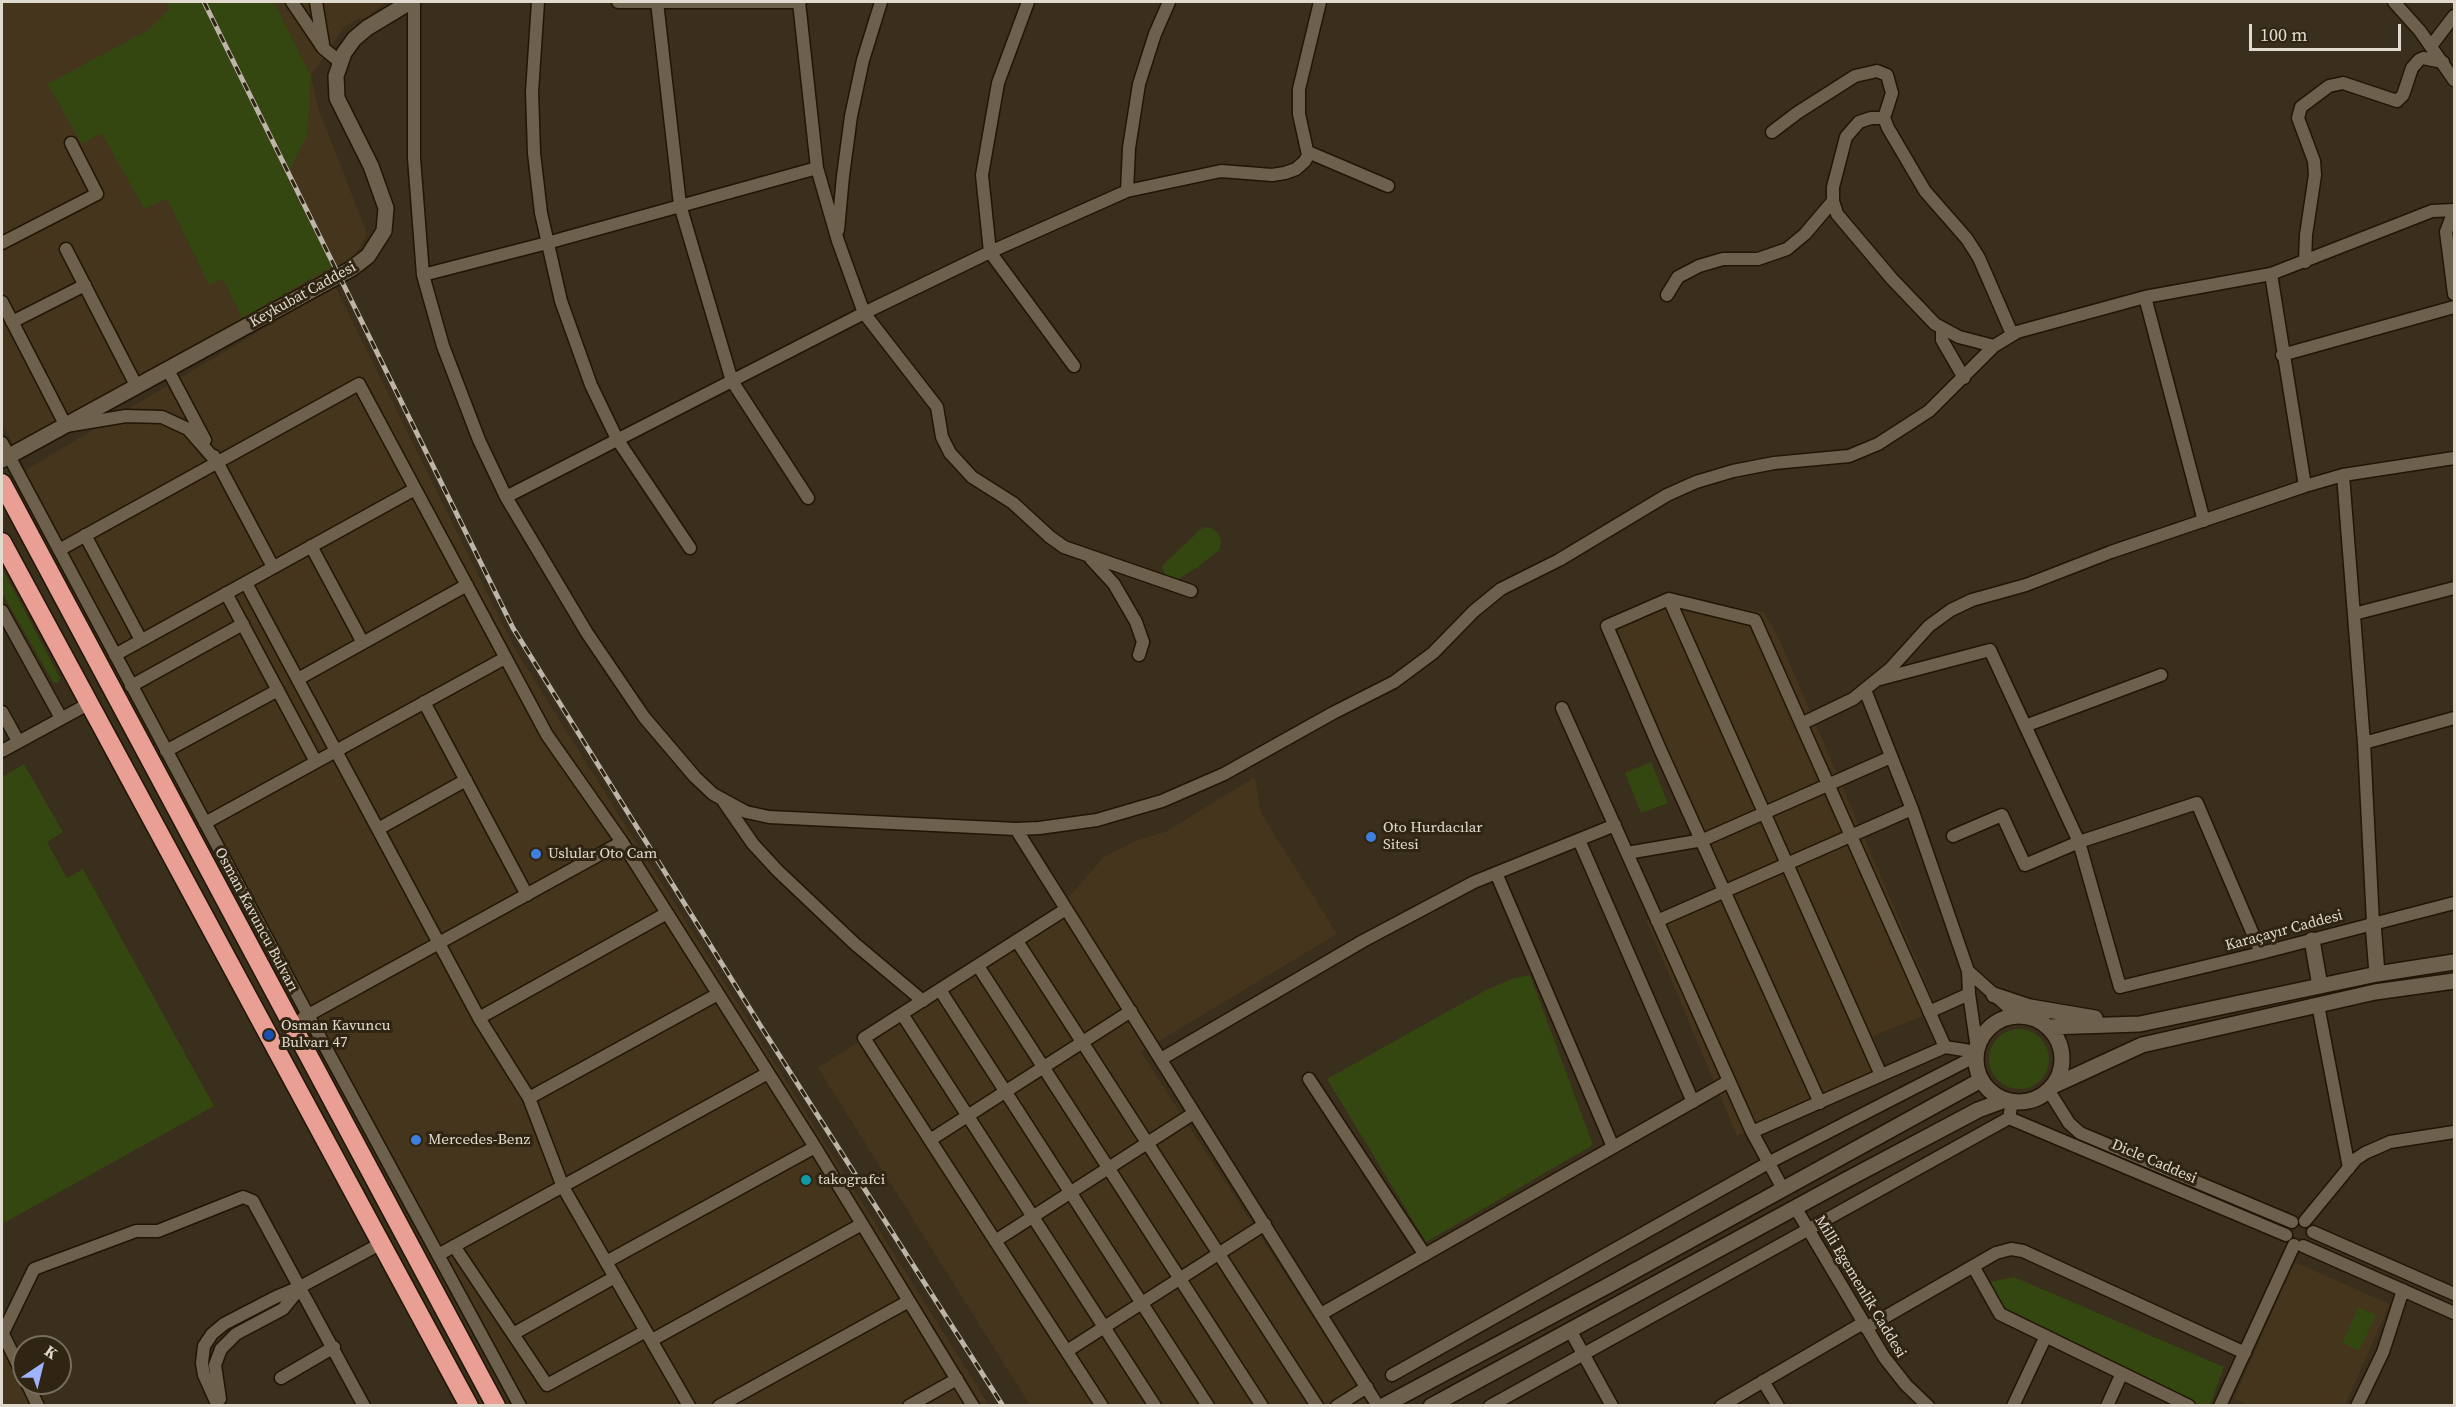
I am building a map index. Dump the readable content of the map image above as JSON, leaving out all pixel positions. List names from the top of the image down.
{
  "streets": {
    "highway": ["Osman Kavuncu Bulvarı"],
    "street": [
      "Keykubat Caddesi",
      "Karaçayır Caddesi",
      "Dicle Caddesi",
      "Milli Egemenlik Caddesi"
    ]
  },
  "places": [
    "Oto Hurdacılar Sitesi",
    "Uslular Oto Cam",
    "Osman Kavuncu Bulvarı 47",
    "Mercedes-Benz",
    "takografci"
  ],
  "scale_bar": "100 m",
  "north": "top right"
}
